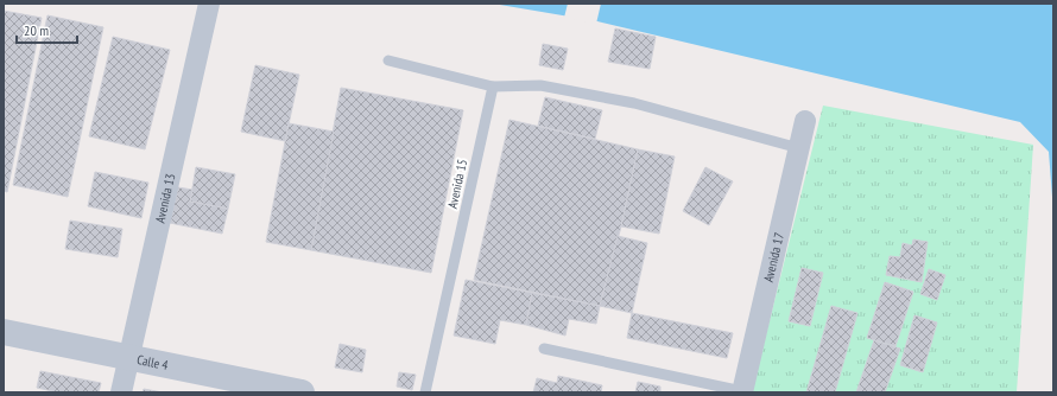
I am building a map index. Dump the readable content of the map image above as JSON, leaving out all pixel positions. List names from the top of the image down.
{
  "streets": {
    "street": ["Avenida 13", "Avenida 17", "Calle 4"],
    "lane": ["Avenida 15"]
  },
  "crossings": [
    ["Avenida 13", "Calle 4"]
  ],
  "scale_bar": "20 m"
}
